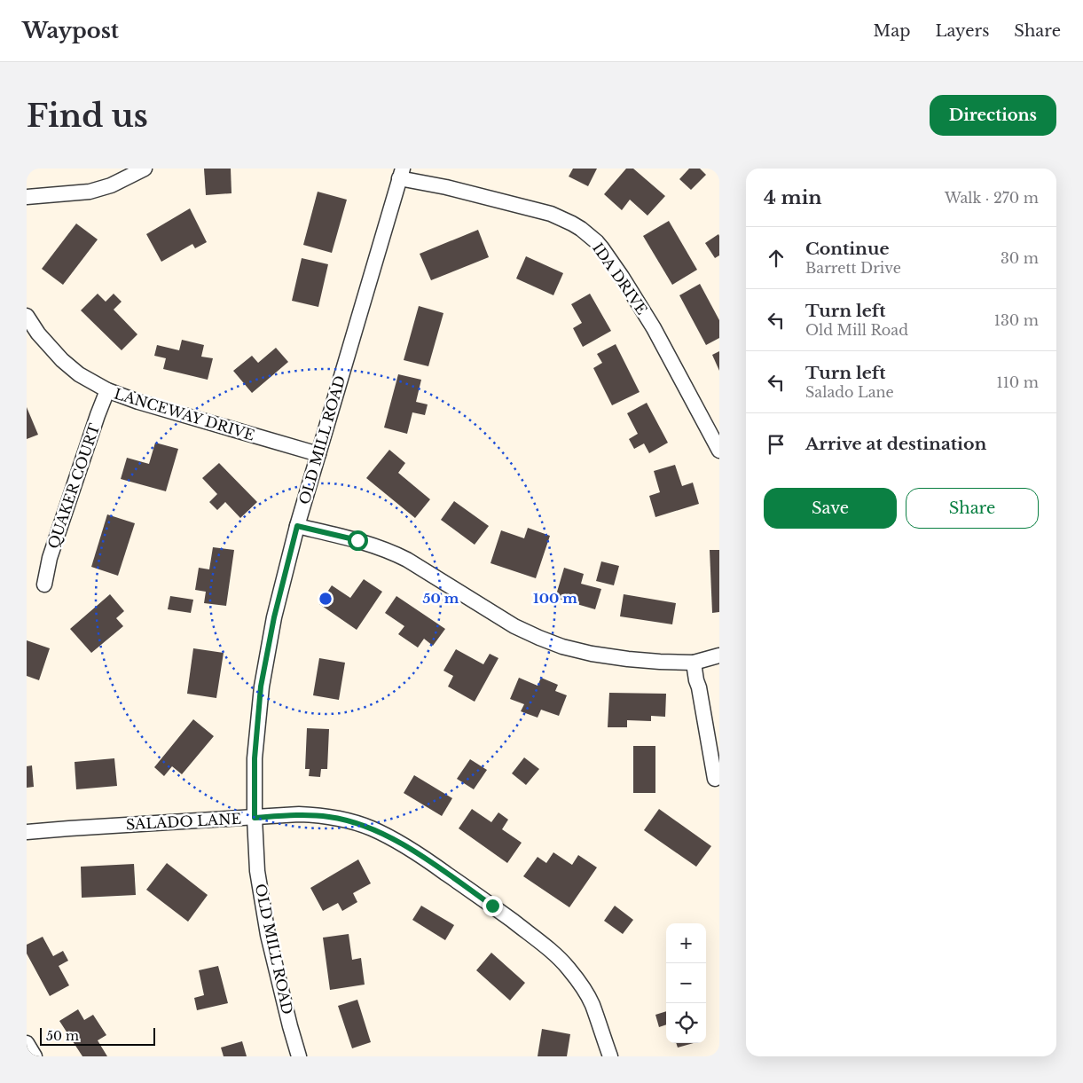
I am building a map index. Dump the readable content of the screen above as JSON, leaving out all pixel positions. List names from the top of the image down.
{
  "streets": {
    "street": [
      "IDA DRIVE",
      "LANCEWAY DRIVE",
      "OLD MILL ROAD",
      "QUAKER COURT",
      "SALADO LANE"
    ]
  },
  "crossings": [
    ["IDA DRIVE", "OLD MILL ROAD"],
    ["LANCEWAY DRIVE", "OLD MILL ROAD"],
    ["LANCEWAY DRIVE", "QUAKER COURT"],
    ["OLD MILL ROAD", "SALADO LANE"]
  ],
  "scale_bar": "50 m",
  "page": {
    "header": "Waypost",
    "nav": ["Map", "Layers", "Share"],
    "buttons": [
      "Directions",
      ["Save", "Share"]
    ],
    "title": "Find us",
    "heading": ["4 min", "Walk · 270 m"],
    "list": [
      ["Continue", "Barrett Drive", "30 m"],
      ["Turn left", "Old Mill Road", "130 m"],
      ["Turn left", "Salado Lane", "110 m"],
      "Arrive at destination"
    ],
    "map_buttons": ["+", "−"],
    "scale": "50 m"
  },
  "rings": ["50 m", "100 m"]
}
